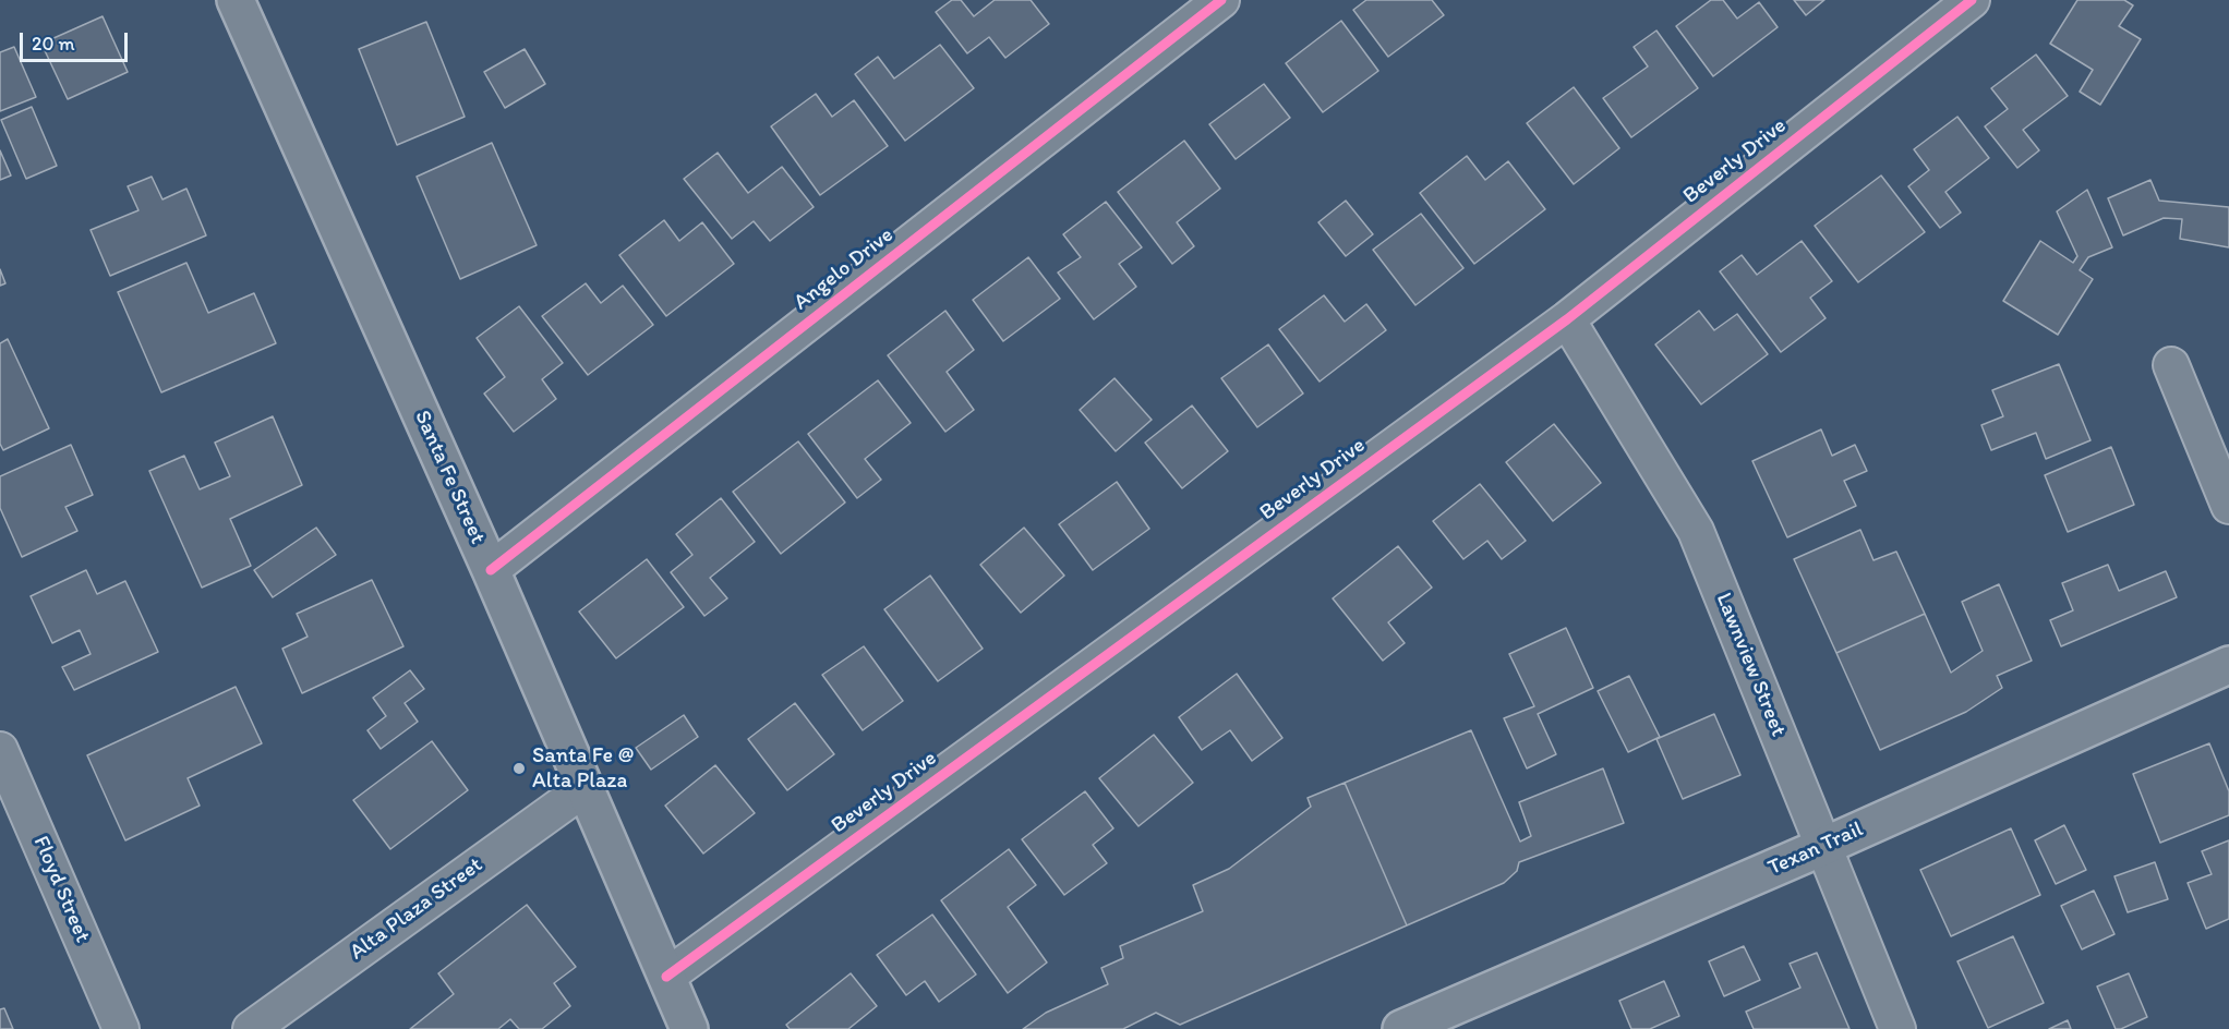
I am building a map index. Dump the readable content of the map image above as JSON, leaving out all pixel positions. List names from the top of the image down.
{
  "streets": {
    "main road": ["Santa Fe Street", "Texan Trail"],
    "street": [
      "Beverly Drive",
      "Angelo Drive",
      "Lawnview Street",
      "Floyd Street",
      "Alta Plaza Street"
    ]
  },
  "crossings": [
    ["Beverly Drive", "Santa Fe Street"],
    ["Beverly Drive", "Lawnview Street"],
    ["Angelo Drive", "Santa Fe Street"],
    ["Santa Fe Street", "Alta Plaza Street"],
    ["Lawnview Street", "Texan Trail"]
  ],
  "places": ["Santa Fe @ Alta Plaza"],
  "scale_bar": "20 m"
}
